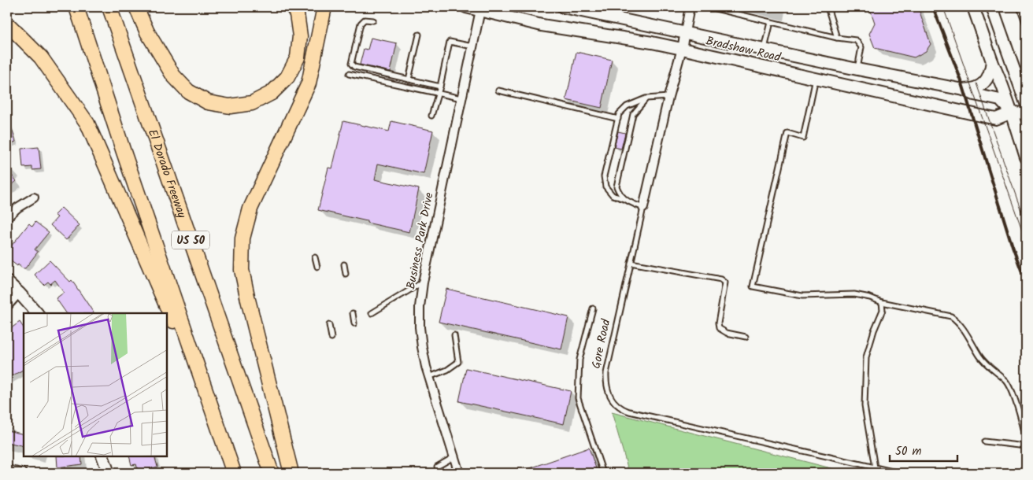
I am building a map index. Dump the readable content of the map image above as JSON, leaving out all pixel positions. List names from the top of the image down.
{
  "streets": {
    "highway": ["El Dorado Freeway", "US 50"],
    "main road": ["Bradshaw Road"],
    "street": ["Business Park Drive", "Gore Road"]
  },
  "crossings": [
    ["Bradshaw Road", "Business Park Drive"],
    ["Bradshaw Road", "Gore Road"]
  ],
  "scale_bar": "50 m"
}
